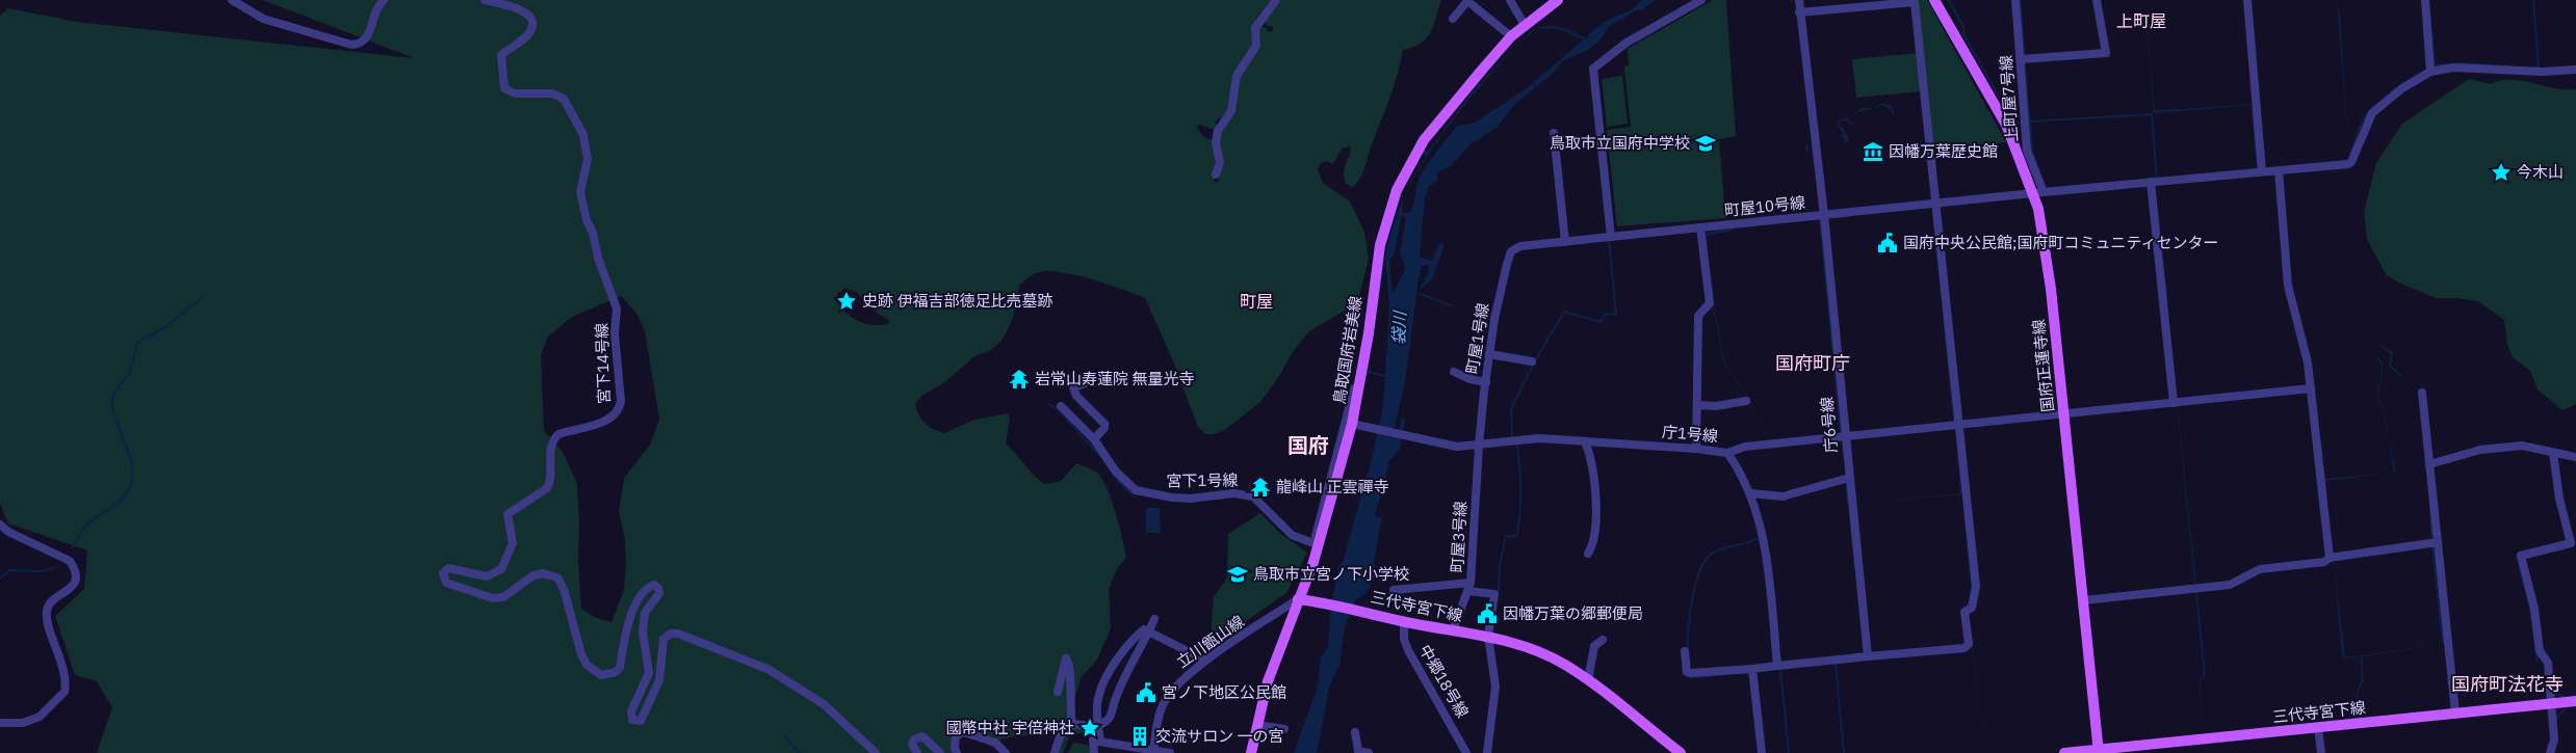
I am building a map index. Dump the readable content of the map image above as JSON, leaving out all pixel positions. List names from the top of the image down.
{
  "streets": {
    "main road": ["鳥取国府岩美線", "国府正蓮寺線", "三代寺宮下線"],
    "street": [
      "上町屋7号線",
      "町屋10号線",
      "町屋1号線",
      "宮下14号線",
      "庁6号線",
      "庁1号線",
      "宮下1号線",
      "町屋3号線",
      "立川甑山線",
      "中郷18号線"
    ]
  },
  "crossings": [
    ["上町屋7号線", "国府正蓮寺線"],
    ["町屋10号線", "町屋1号線"],
    ["町屋10号線", "庁6号線"],
    ["町屋1号線", "庁1号線"],
    ["町屋1号線", "町屋3号線"],
    ["鳥取国府岩美線", "庁1号線"],
    ["鳥取国府岩美線", "宮下1号線"],
    ["鳥取国府岩美線", "三代寺宮下線"],
    ["鳥取国府岩美線", "立川甑山線"],
    ["国府正蓮寺線", "三代寺宮下線"],
    ["庁1号線", "町屋3号線"],
    ["三代寺宮下線", "立川甑山線"],
    ["三代寺宮下線", "中郷18号線"]
  ],
  "districts": [
    "上町屋",
    "町屋",
    "国府町庁",
    "国府",
    "国府町法花寺"
  ],
  "water": ["袋川"],
  "places": {
    "school or university": ["鳥取市立国府中学校", "鳥取市立宮ノ下小学校"],
    "museum": ["因幡万葉歴史館"],
    "place": ["今木山", "史跡 伊福吉部徳足比売墓跡", "國幣中社 宇倍神社"],
    "public building": ["国府中央公民館;国府町コミュニティセンター", "因幡万葉の郷郵便局", "宮ノ下地区公民館"],
    "temple": ["岩常山寿蓮院 無量光寺", "龍峰山 正雲禪寺"],
    "building": ["交流サロン 一の宮"]
  }
}
